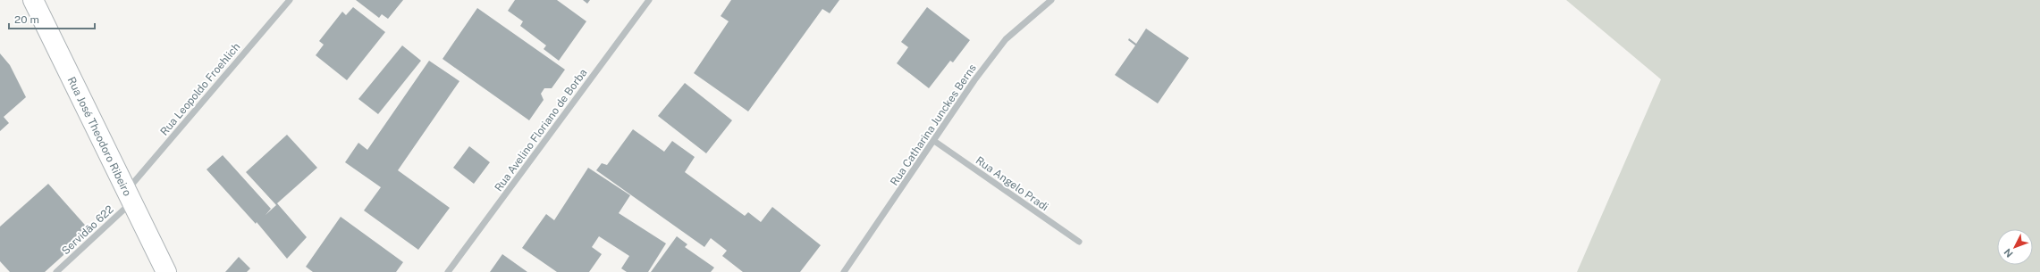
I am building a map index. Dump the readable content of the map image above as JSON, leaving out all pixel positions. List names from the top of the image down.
{
  "streets": {
    "main road": ["Rua José Theodoro Ribeiro"],
    "street": [
      "Rua Leopoldo Froehlich",
      "Rua Catharina Junckes Berns",
      "Rua Avelino Floriano de Borba",
      "Rua Angelo Pradi",
      "Servidão 622"
    ]
  },
  "crossings": [
    ["Rua Leopoldo Froehlich", "Rua José Theodoro Ribeiro"],
    ["Rua Leopoldo Froehlich", "Servidão 622"],
    ["Rua Catharina Junckes Berns", "Rua Angelo Pradi"],
    ["Rua José Theodoro Ribeiro", "Servidão 622"]
  ],
  "scale_bar": "20 m",
  "north": "bottom left"
}
